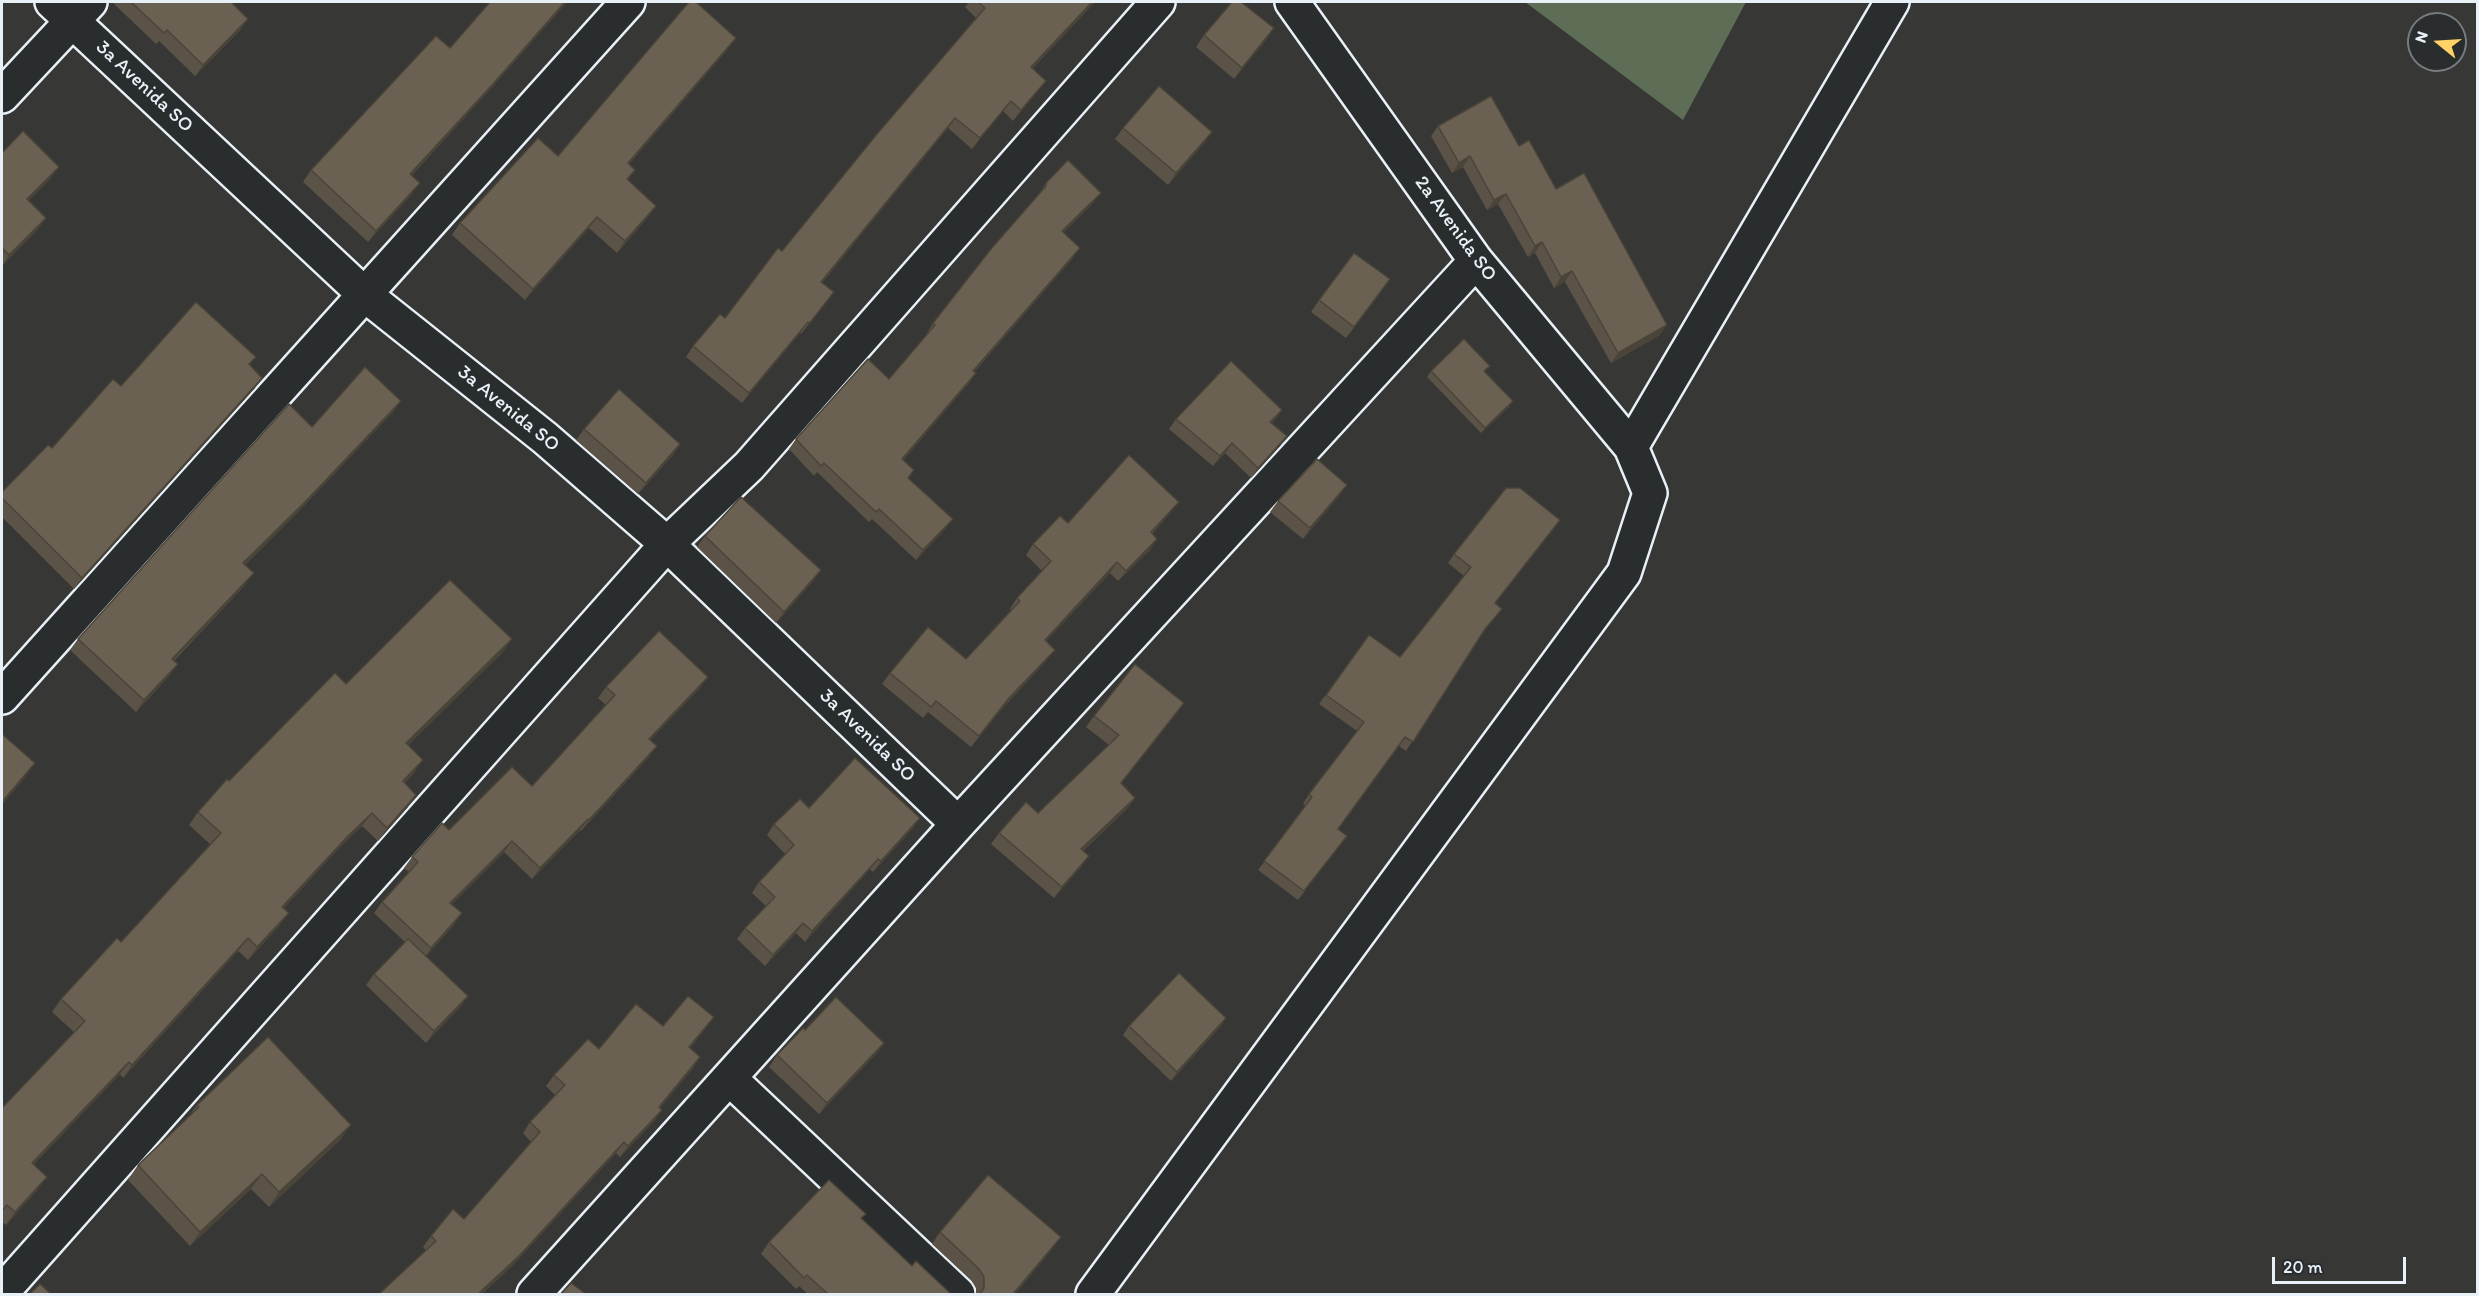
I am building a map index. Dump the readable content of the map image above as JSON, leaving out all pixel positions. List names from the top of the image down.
{
  "streets": {
    "street": ["3a Avenida SO", "2a Avenida SO"]
  },
  "scale_bar": "20 m",
  "north": "left"
}
